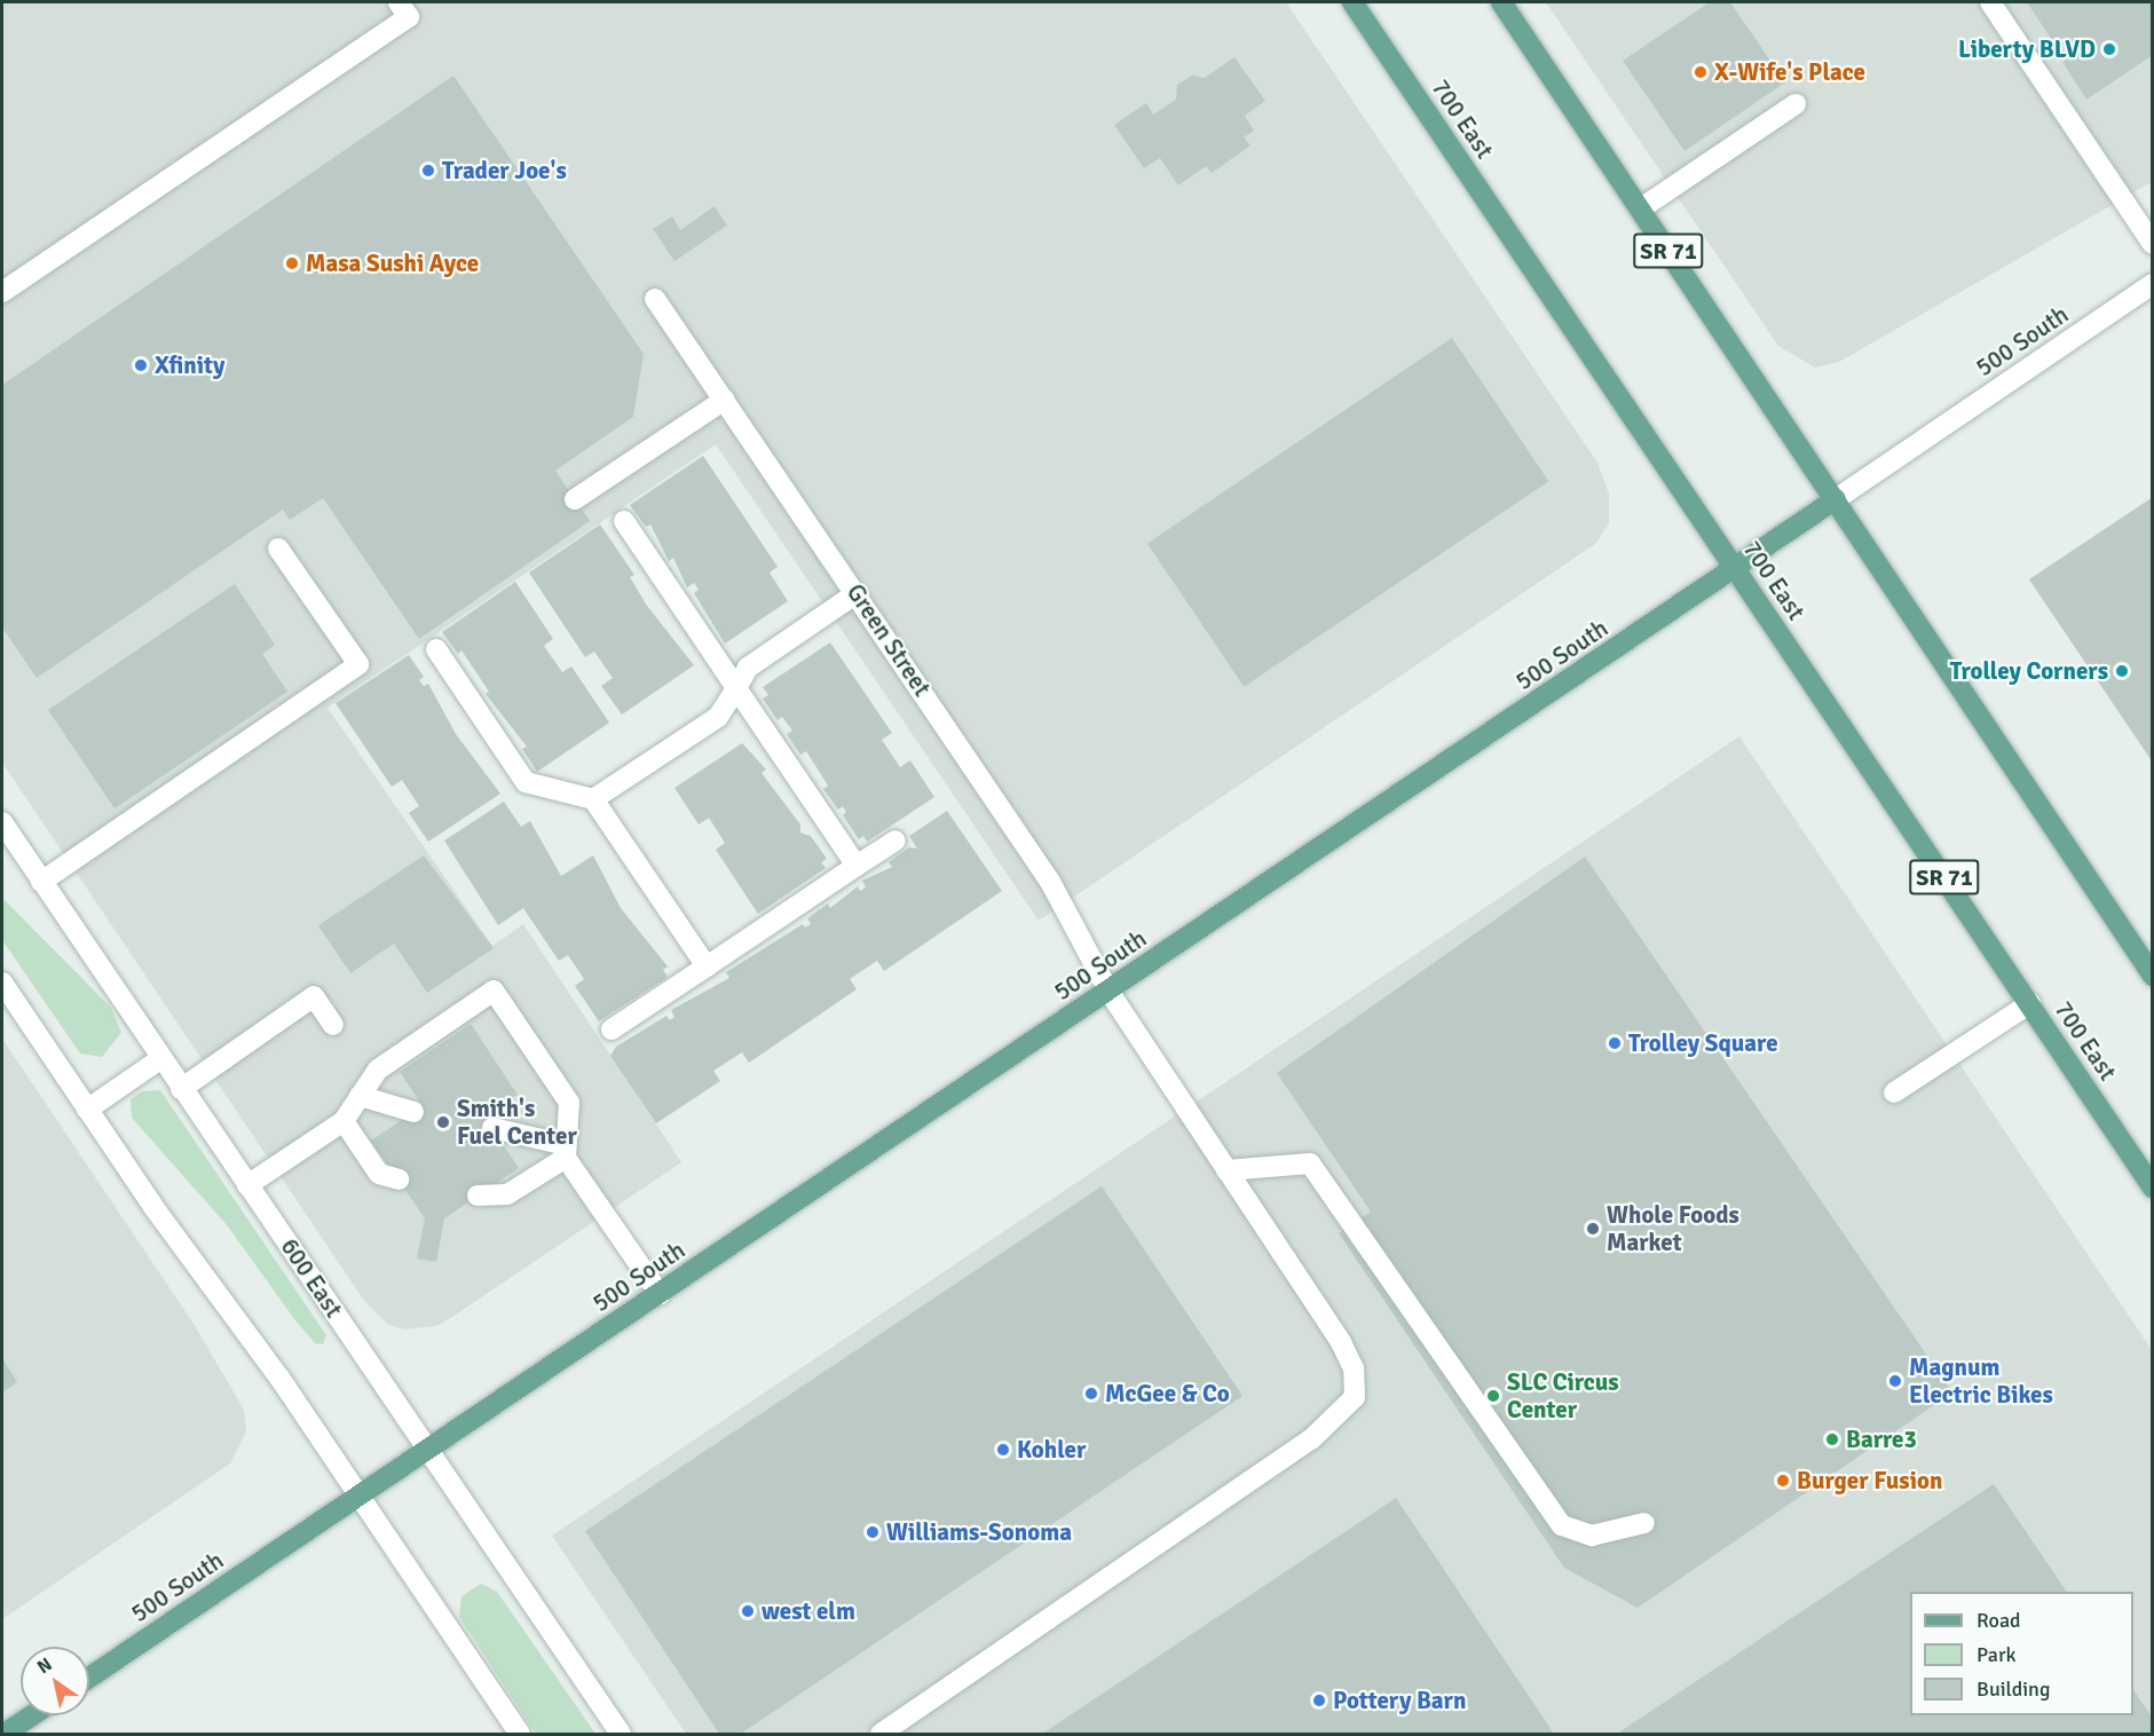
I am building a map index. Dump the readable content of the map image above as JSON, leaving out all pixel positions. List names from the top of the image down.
{
  "streets": {
    "main road": ["700 East", "SR 71", "500 South"],
    "street": ["Green Street", "600 East"]
  },
  "crossings": [
    ["700 East", "500 South"],
    ["SR 71", "500 South"],
    ["500 South", "Green Street"],
    ["500 South", "600 East"]
  ],
  "places": [
    "Liberty BLVD",
    "X-Wife's Place",
    "Trader Joe's",
    "Masa Sushi Ayce",
    "Xfinity",
    "Trolley Corners",
    "Trolley Square",
    "Smith's Fuel Center",
    "Whole Foods Market",
    "Magnum Electric Bikes",
    "McGee & Co",
    "SLC Circus Center",
    "Barre3",
    "Kohler",
    "Burger Fusion",
    "Williams-Sonoma",
    "west elm",
    "Pottery Barn"
  ],
  "legend": ["Road", "Park", "Building"],
  "north": "top left"
}
